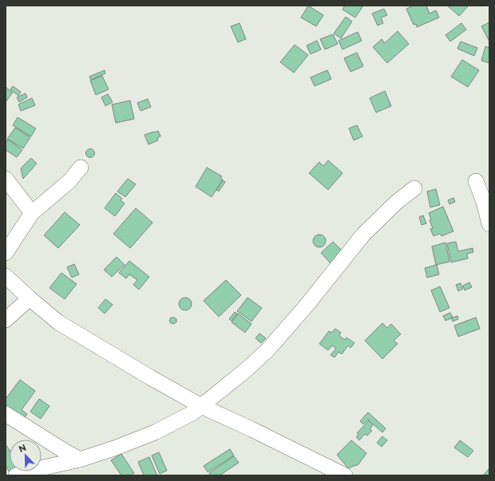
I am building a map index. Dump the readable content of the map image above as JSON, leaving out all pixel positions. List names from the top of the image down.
{
  "north": "top left"
}
